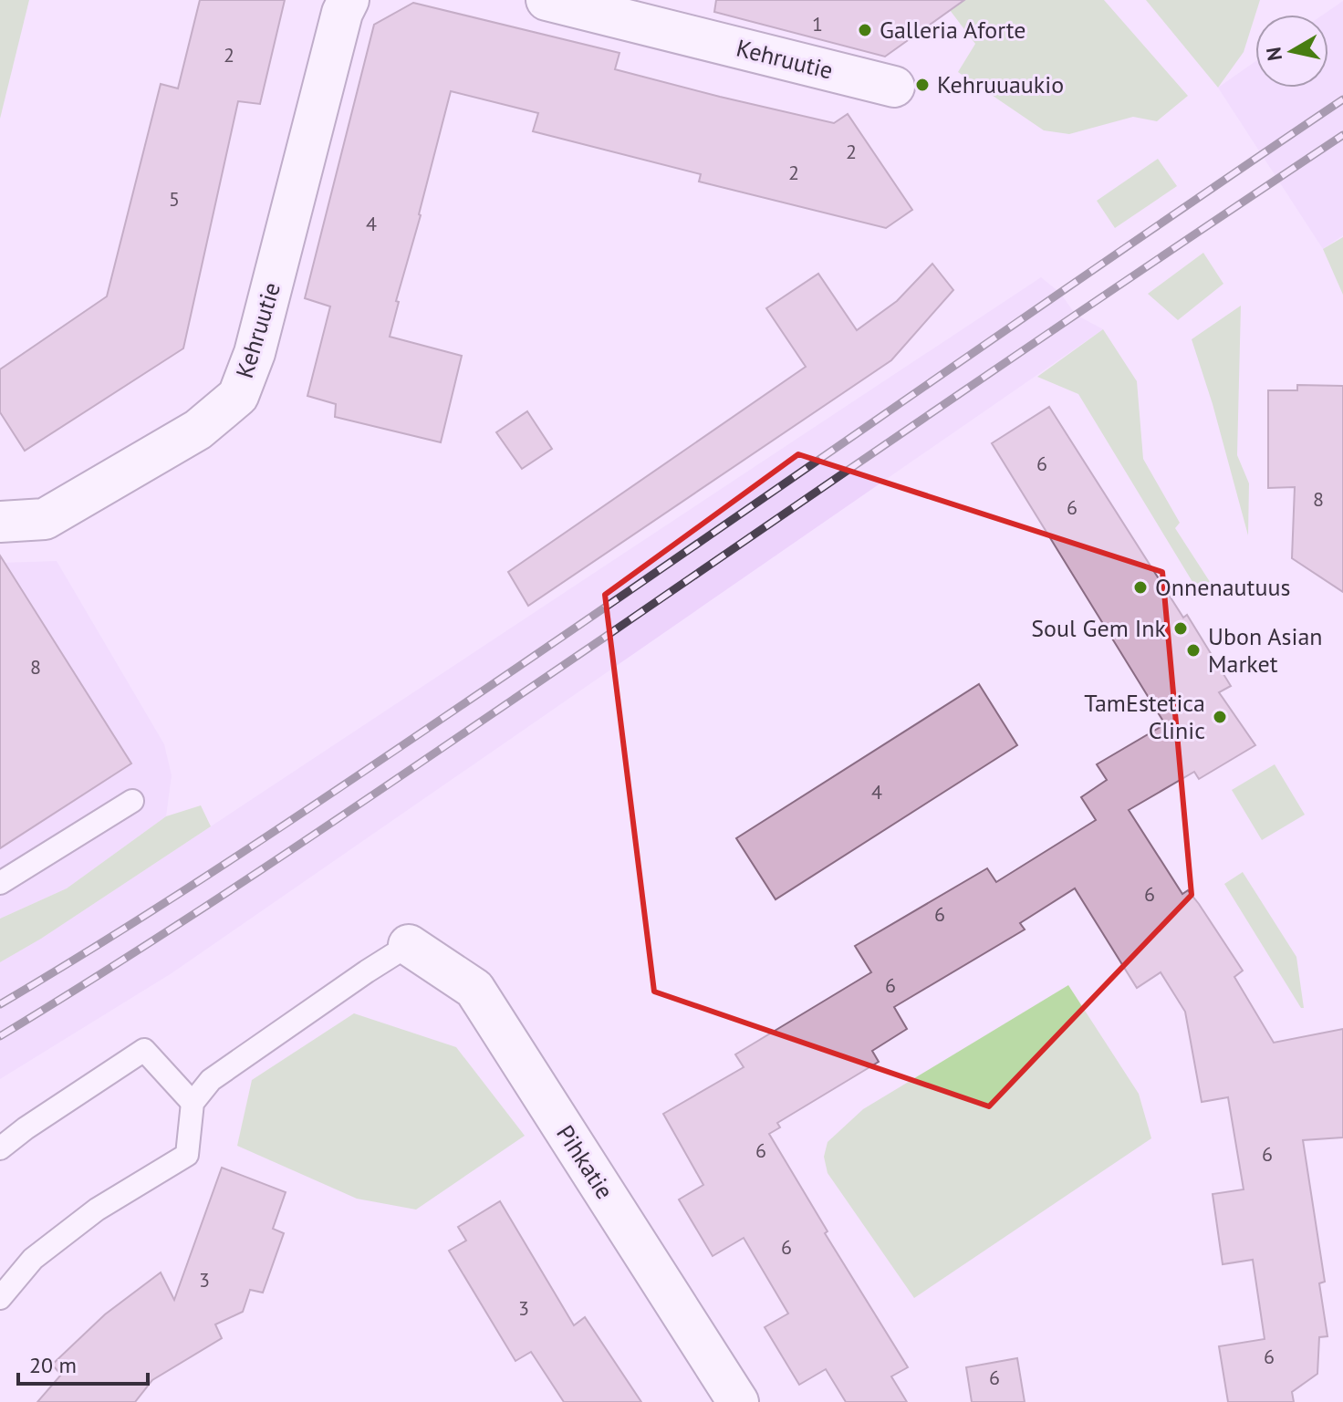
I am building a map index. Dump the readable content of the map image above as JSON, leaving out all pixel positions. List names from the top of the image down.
{
  "streets": {
    "street": ["Kehruutie", "Pihkatie"]
  },
  "places": [
    "Galleria Aforte",
    "Kehruuaukio",
    "Onnenautuus",
    "Soul Gem Ink",
    "Ubon Asian Market",
    "TamEstetica Clinic"
  ],
  "house_numbers": [
    "1",
    "2",
    "2",
    "2",
    "5",
    "4",
    "6",
    "8",
    "6",
    "8",
    "4",
    "6",
    "6",
    "6",
    "6",
    "6",
    "6",
    "3",
    "3",
    "6",
    "6"
  ],
  "scale_bar": "20 m",
  "north": "left"
}
